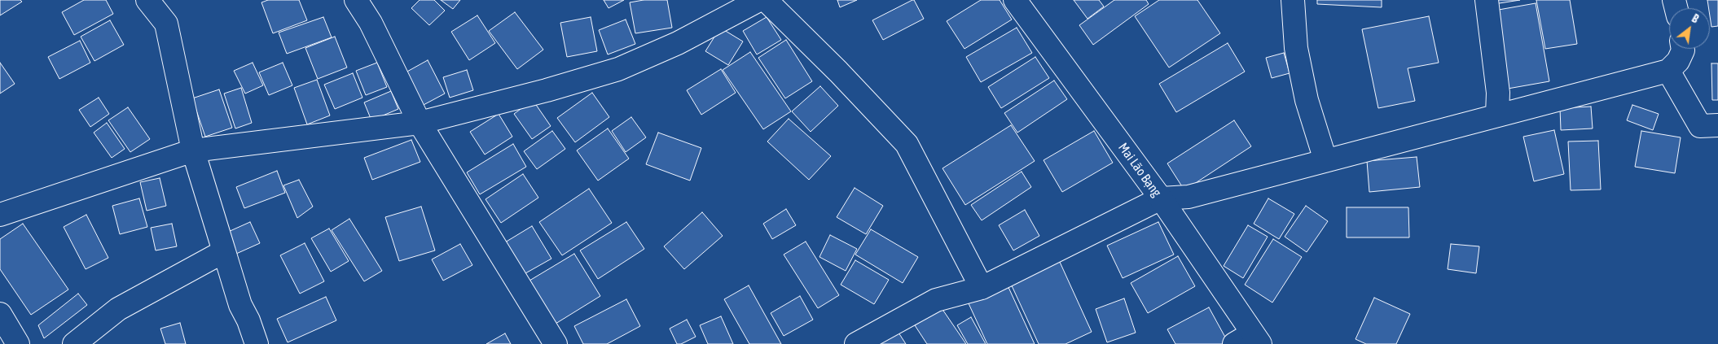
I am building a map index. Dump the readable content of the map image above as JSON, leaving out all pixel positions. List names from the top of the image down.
{
  "streets": {
    "street": ["Mai Lão Bạng"]
  },
  "north": "top right"
}
